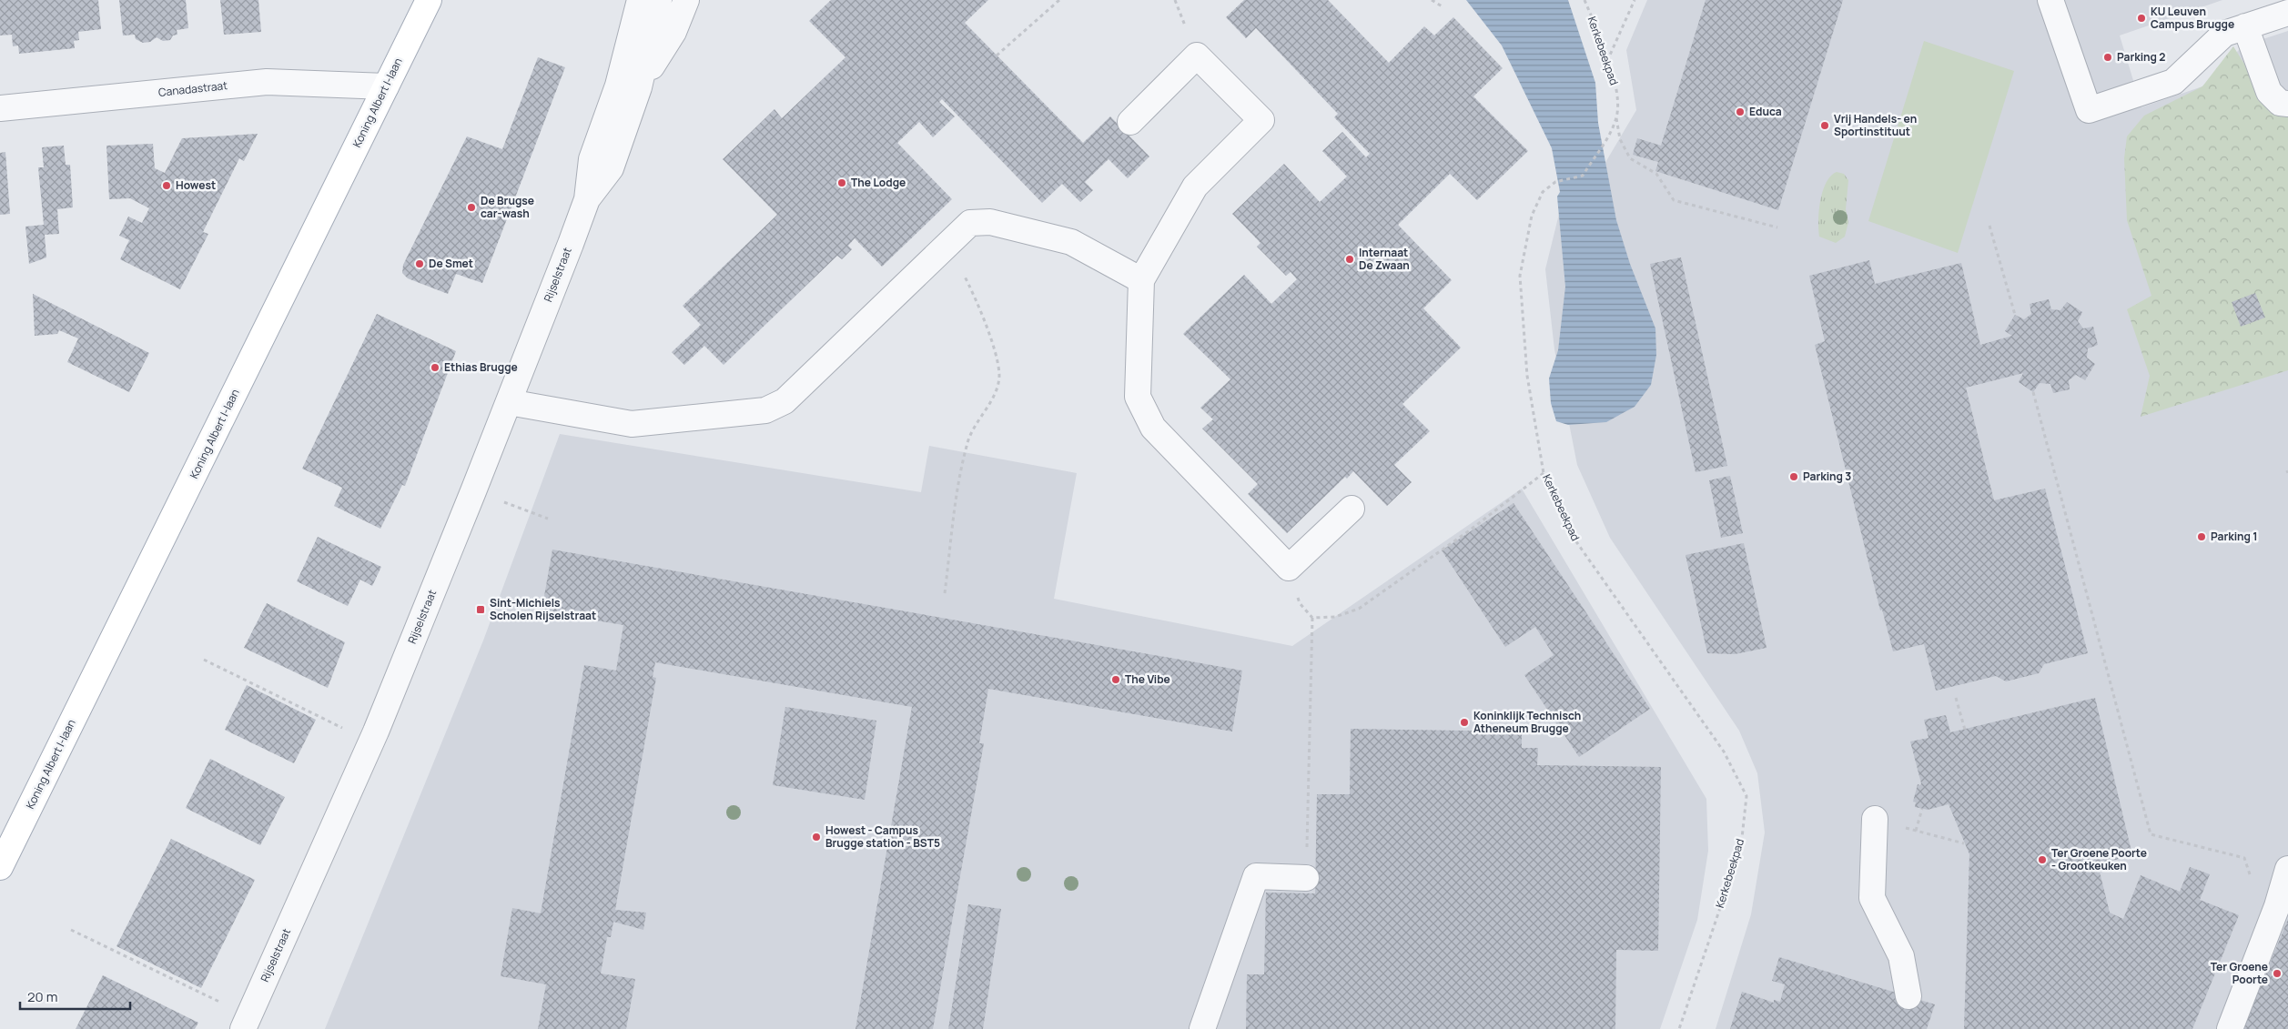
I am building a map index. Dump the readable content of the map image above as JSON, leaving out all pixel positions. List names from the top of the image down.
{
  "streets": {
    "main road": ["Koning Albert I-laan"],
    "street": ["Canadastraat", "Rijselstraat"],
    "path": ["Kerkebeekpad"]
  },
  "crossings": [
    ["Canadastraat", "Koning Albert I-laan"]
  ],
  "places": {
    "other": [
      "KU Leuven Campus Brugge",
      "Parking 2",
      "Educa",
      "Vrij Handels- en Sportinstituut",
      "The Lodge",
      "Howest",
      "De Brugse car-wash",
      "Internaat De Zwaan",
      "De Smet",
      "Ethias Brugge",
      "Parking 3",
      "Parking 1",
      "The Vibe",
      "Koninklijk Technisch Atheneum Brugge",
      "Howest - Campus Brugge station - BST5",
      "Ter Groene Poorte - Grootkeuken",
      "Ter Groene Poorte"
    ],
    "transit": ["Sint-Michiels Scholen Rijselstraat"]
  },
  "scale_bar": "20 m"
}
